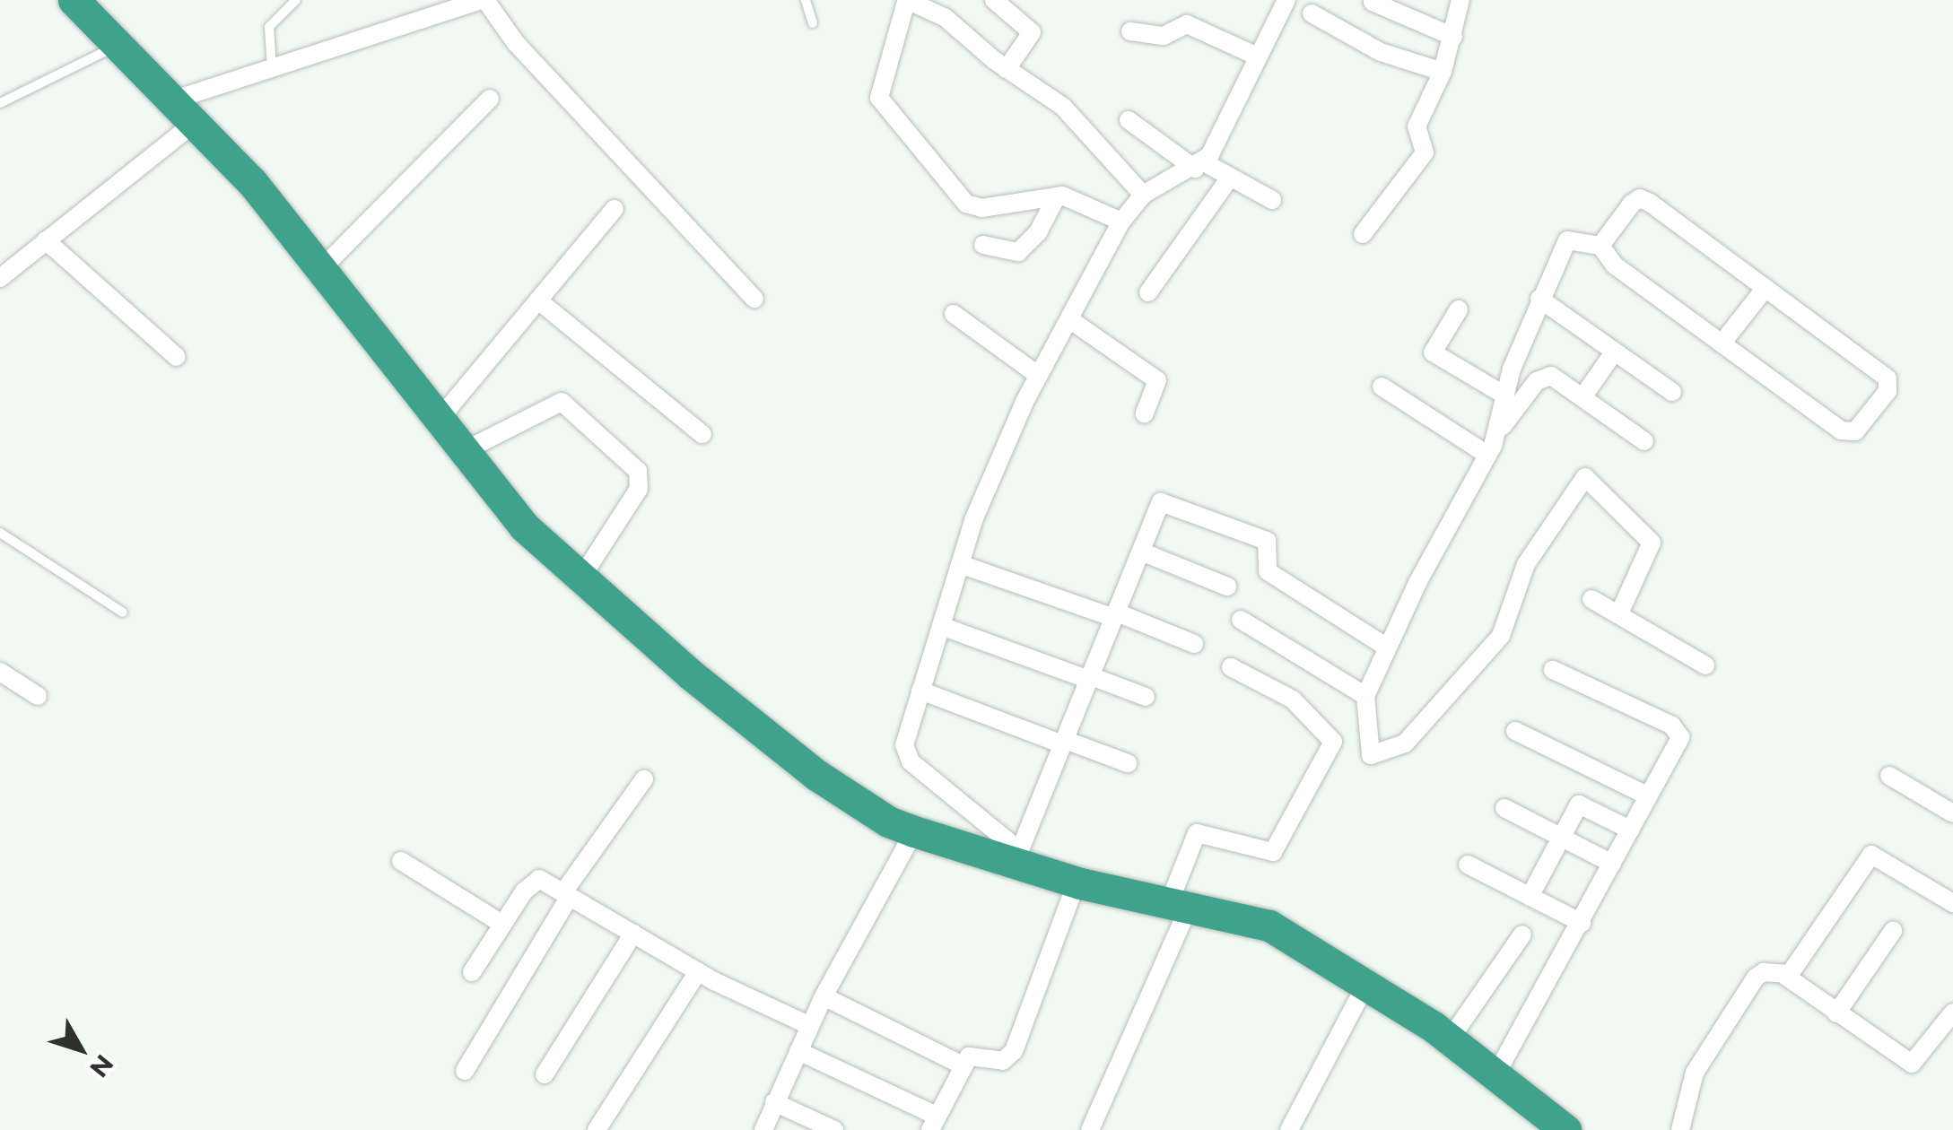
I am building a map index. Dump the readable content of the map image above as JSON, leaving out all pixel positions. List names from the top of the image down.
{
  "north": "bottom right"
}
